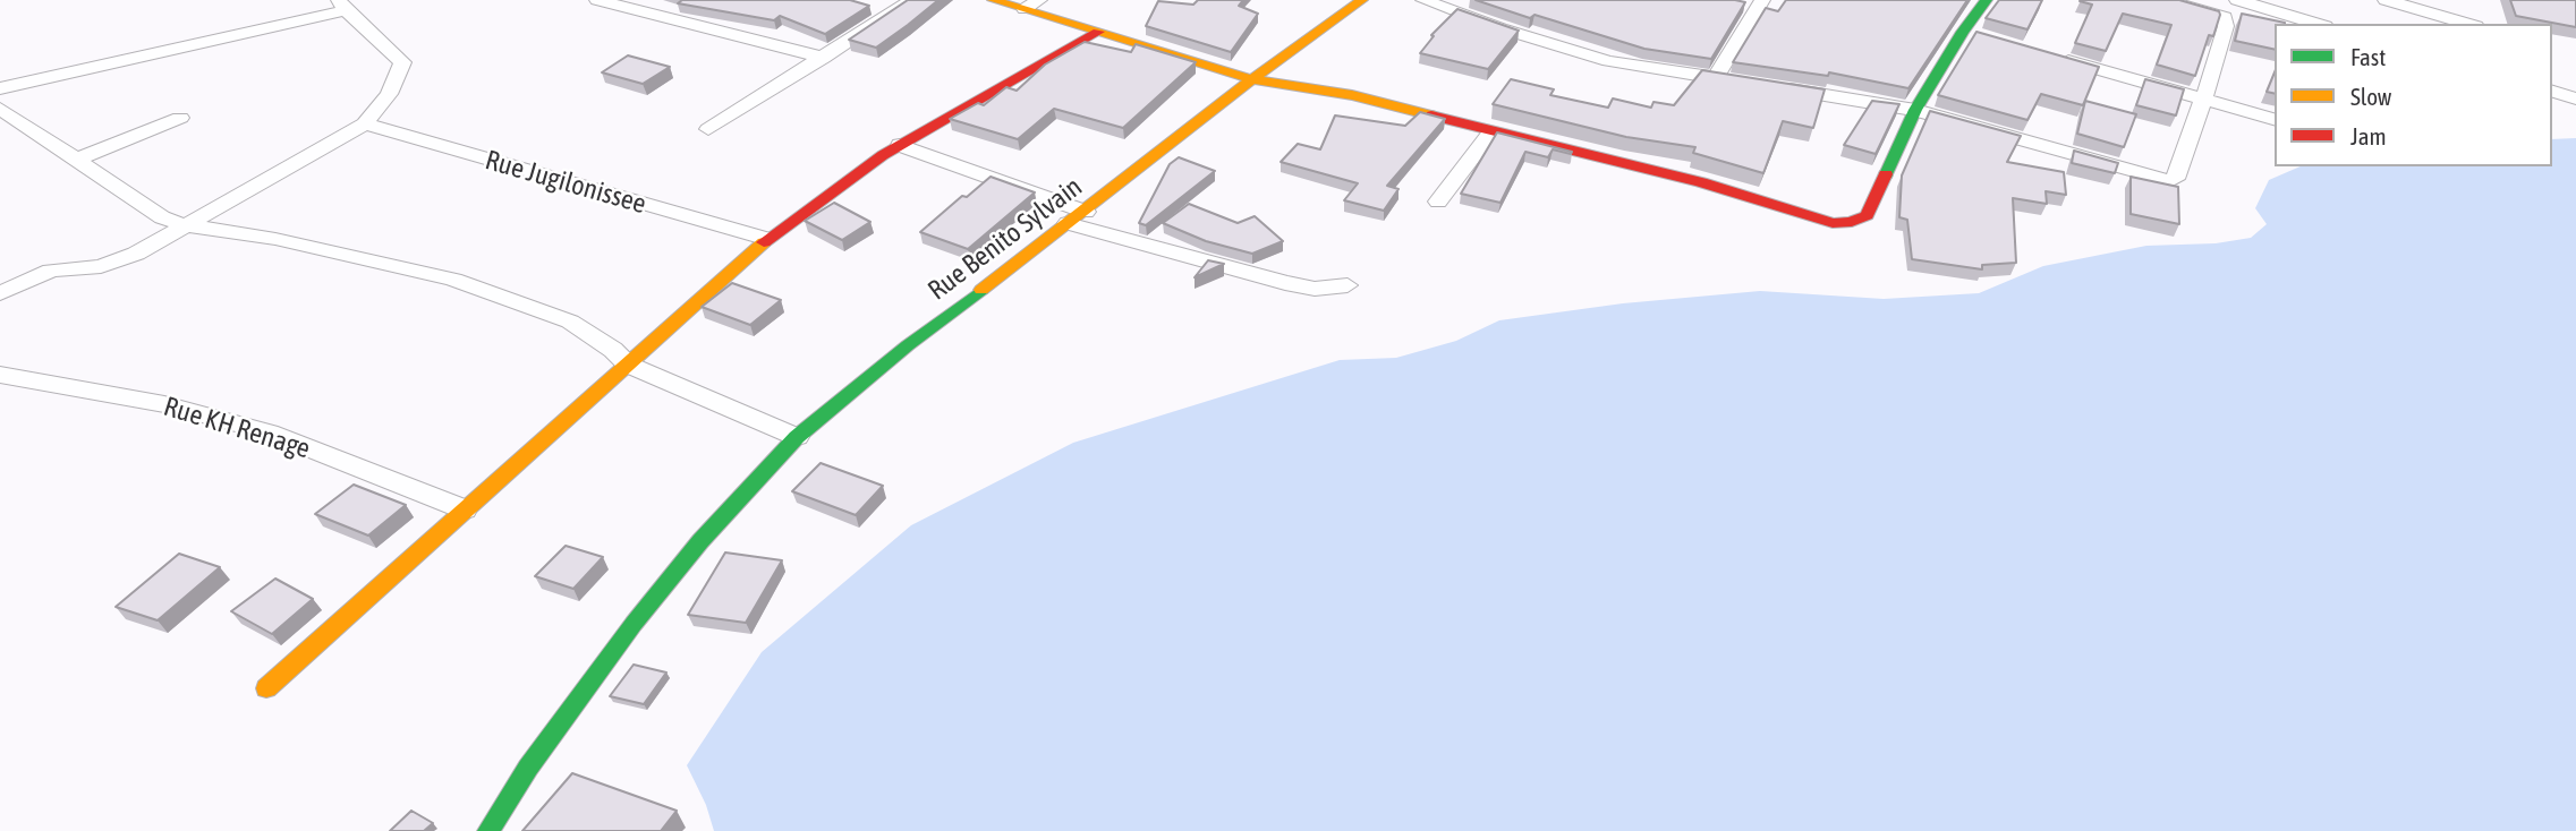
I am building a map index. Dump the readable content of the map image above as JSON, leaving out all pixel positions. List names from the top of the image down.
{
  "streets": {
    "street": ["Rue Jugilonissee", "Rue Benito Sylvain", "Rue KH Renage"]
  },
  "legend": ["Fast", "Slow", "Jam"]
}
